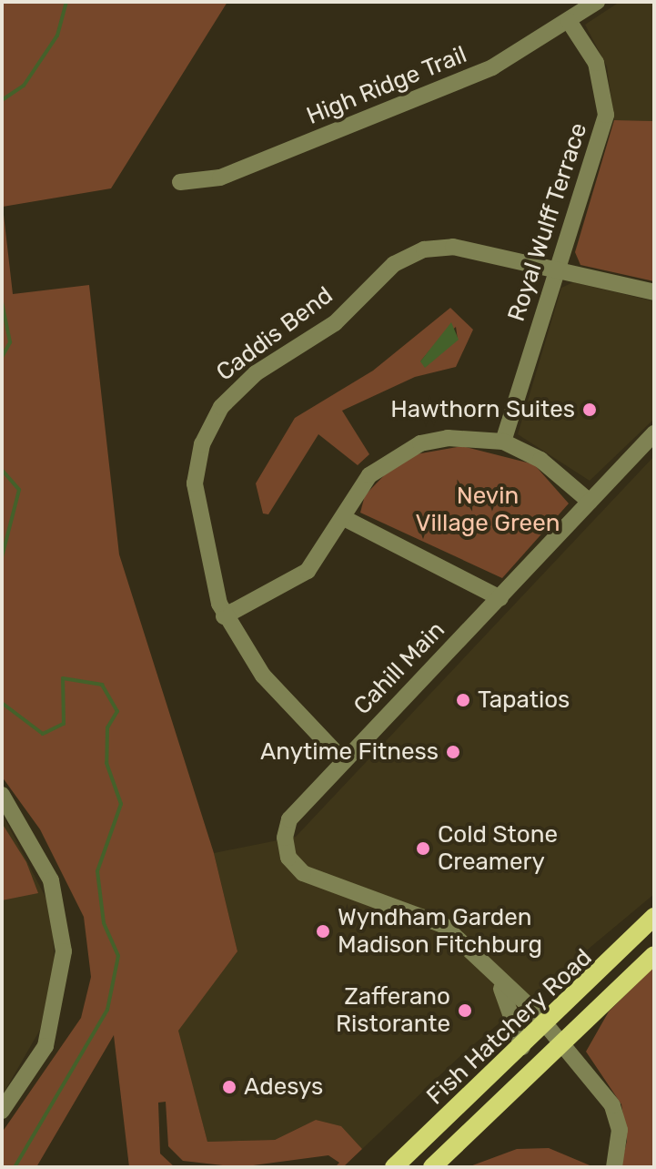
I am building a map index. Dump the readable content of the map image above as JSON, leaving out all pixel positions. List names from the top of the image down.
{
  "streets": {
    "main road": ["Fish Hatchery Road"],
    "street": [
      "High Ridge Trail",
      "Royal Wulff Terrace",
      "Caddis Bend",
      "Cahill Main"
    ]
  },
  "crossings": [
    ["High Ridge Trail", "Royal Wulff Terrace"],
    ["Royal Wulff Terrace", "Caddis Bend"],
    ["Caddis Bend", "Cahill Main"],
    ["Cahill Main", "Fish Hatchery Road"]
  ],
  "parks": ["Nevin Village Green"],
  "places": [
    "Hawthorn Suites",
    "Tapatios",
    "Anytime Fitness",
    "Cold Stone Creamery",
    "Wyndham Garden Madison Fitchburg",
    "Zafferano Ristorante",
    "Adesys"
  ]
}
